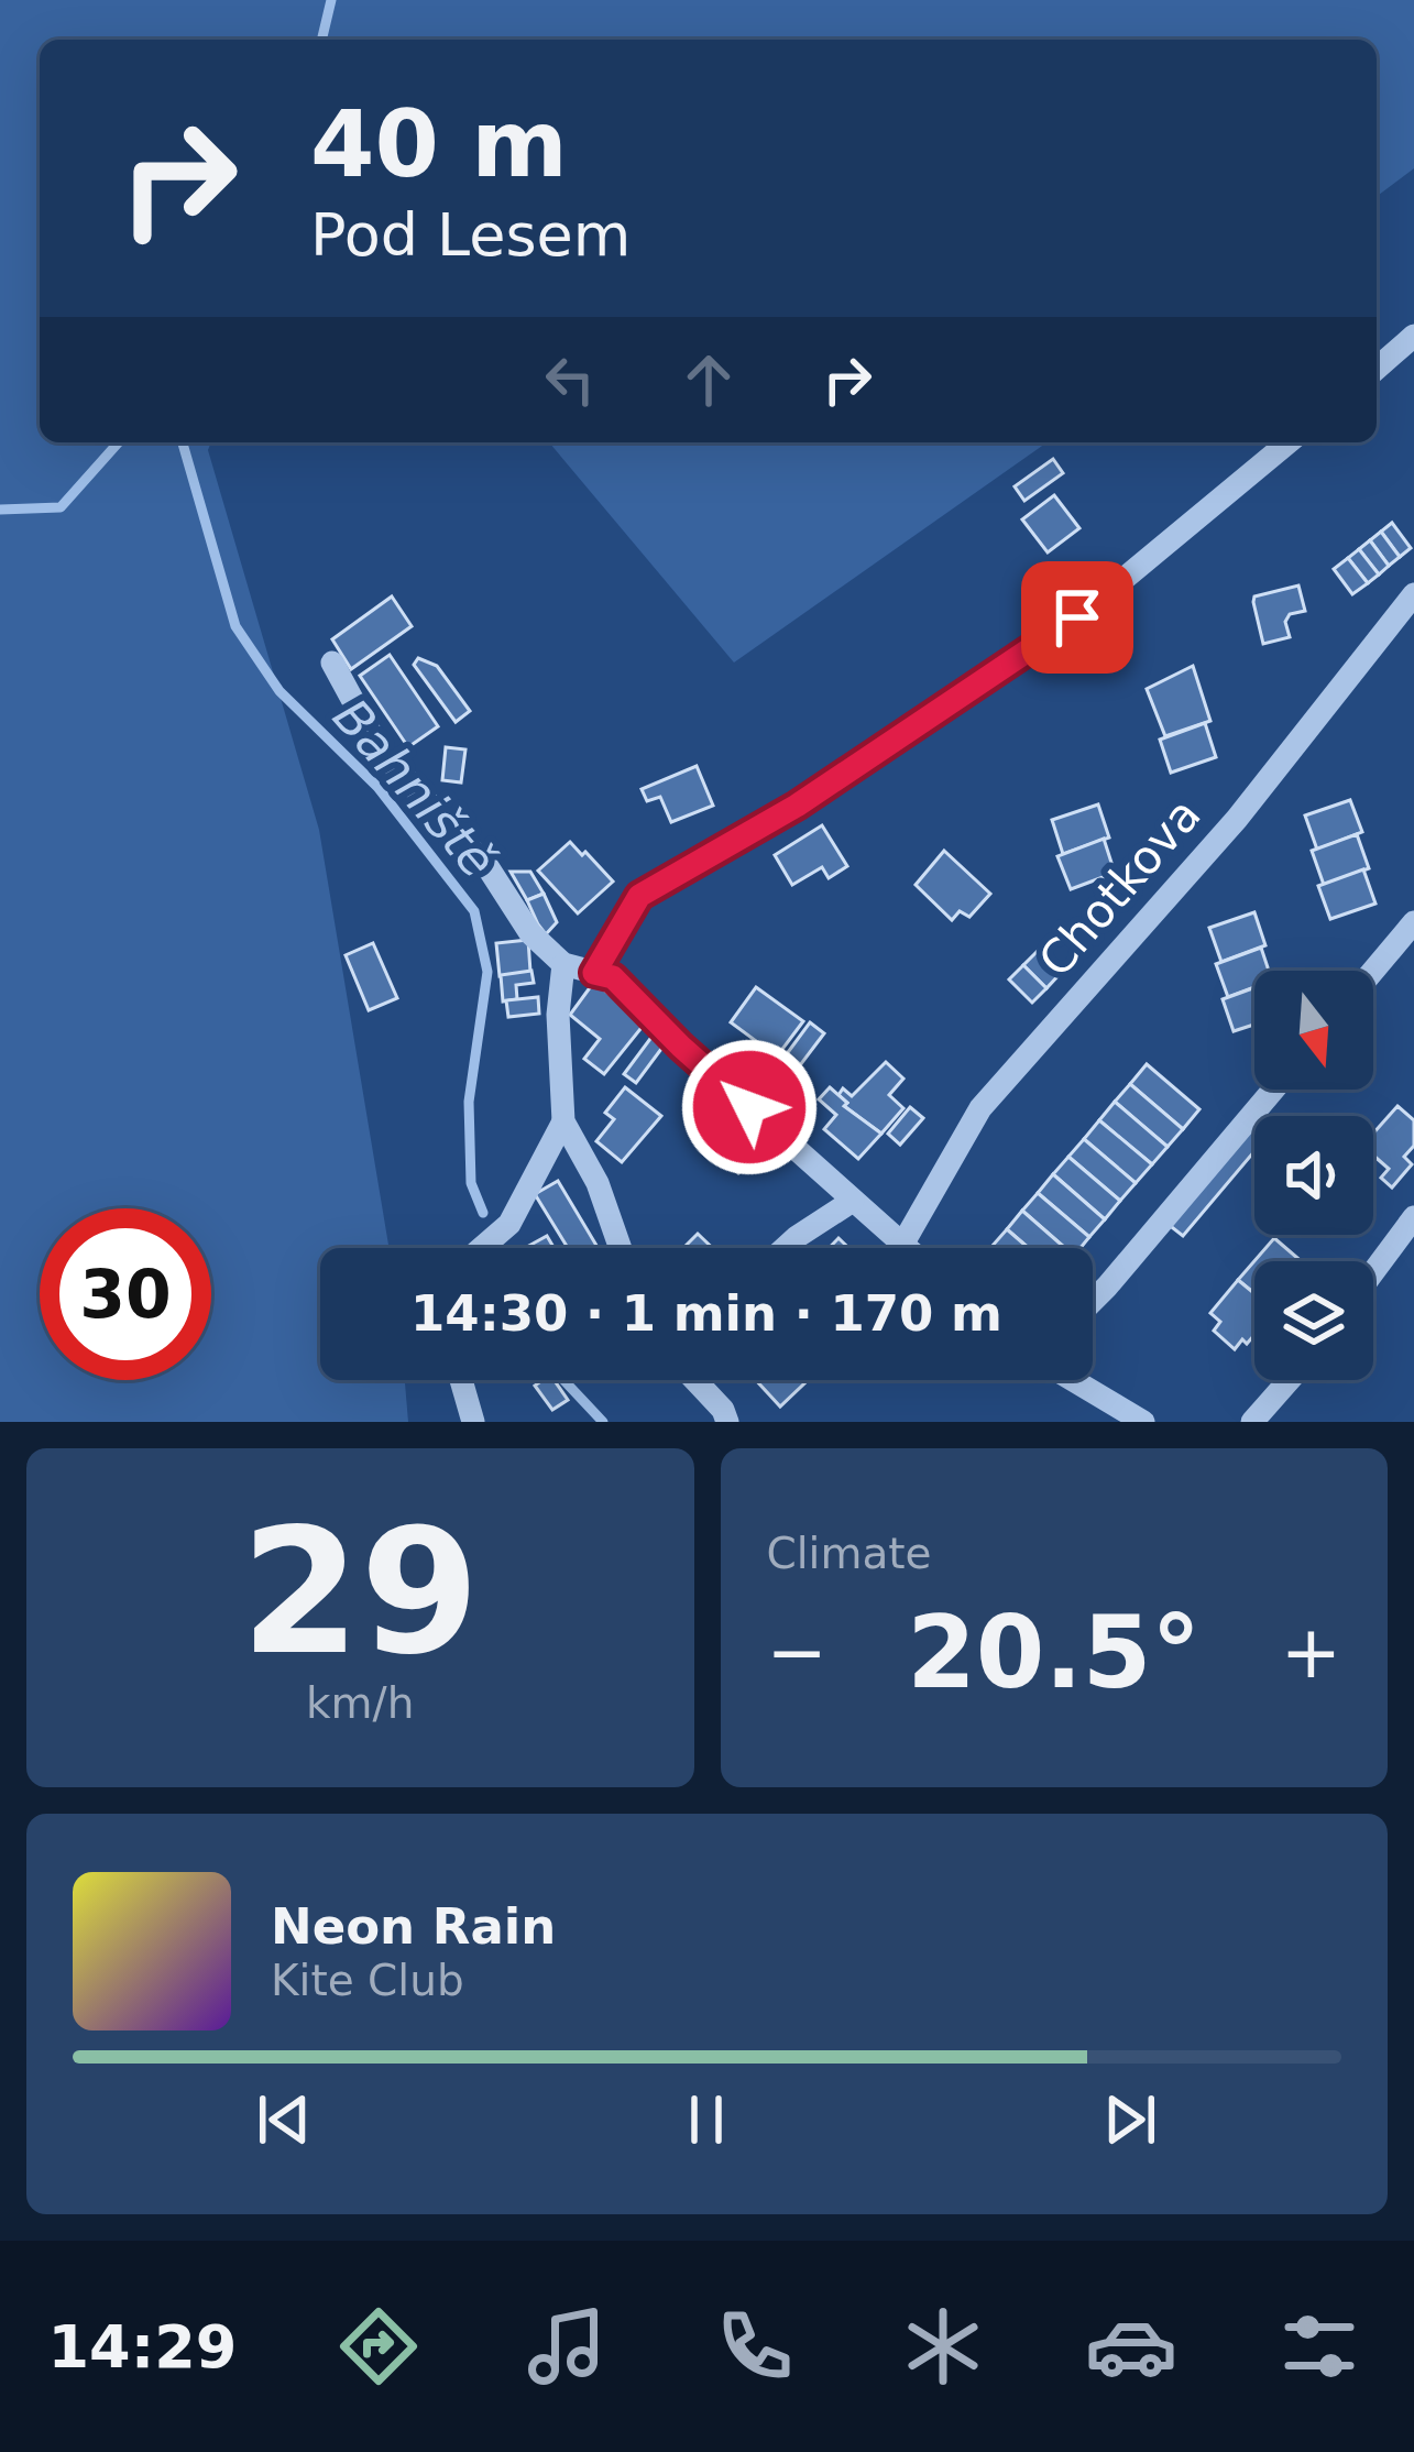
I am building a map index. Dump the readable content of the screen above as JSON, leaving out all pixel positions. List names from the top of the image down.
{
  "streets": {
    "street": ["Chotkova"]
  },
  "water": ["Bahniště"],
  "north": "bottom",
  "page": {
    "turn": ["40 m", "Pod Lesem"],
    "limit": "30",
    "trip": "14:30 · 1 min · 170 m",
    "tile": [
      ["29", "km/h"],
      "Climate"
    ],
    "heat": ["−", "20.5°", "+"],
    "song": ["Neon Rain", "Kite Club"],
    "tabs": "14:29"
  }
}
